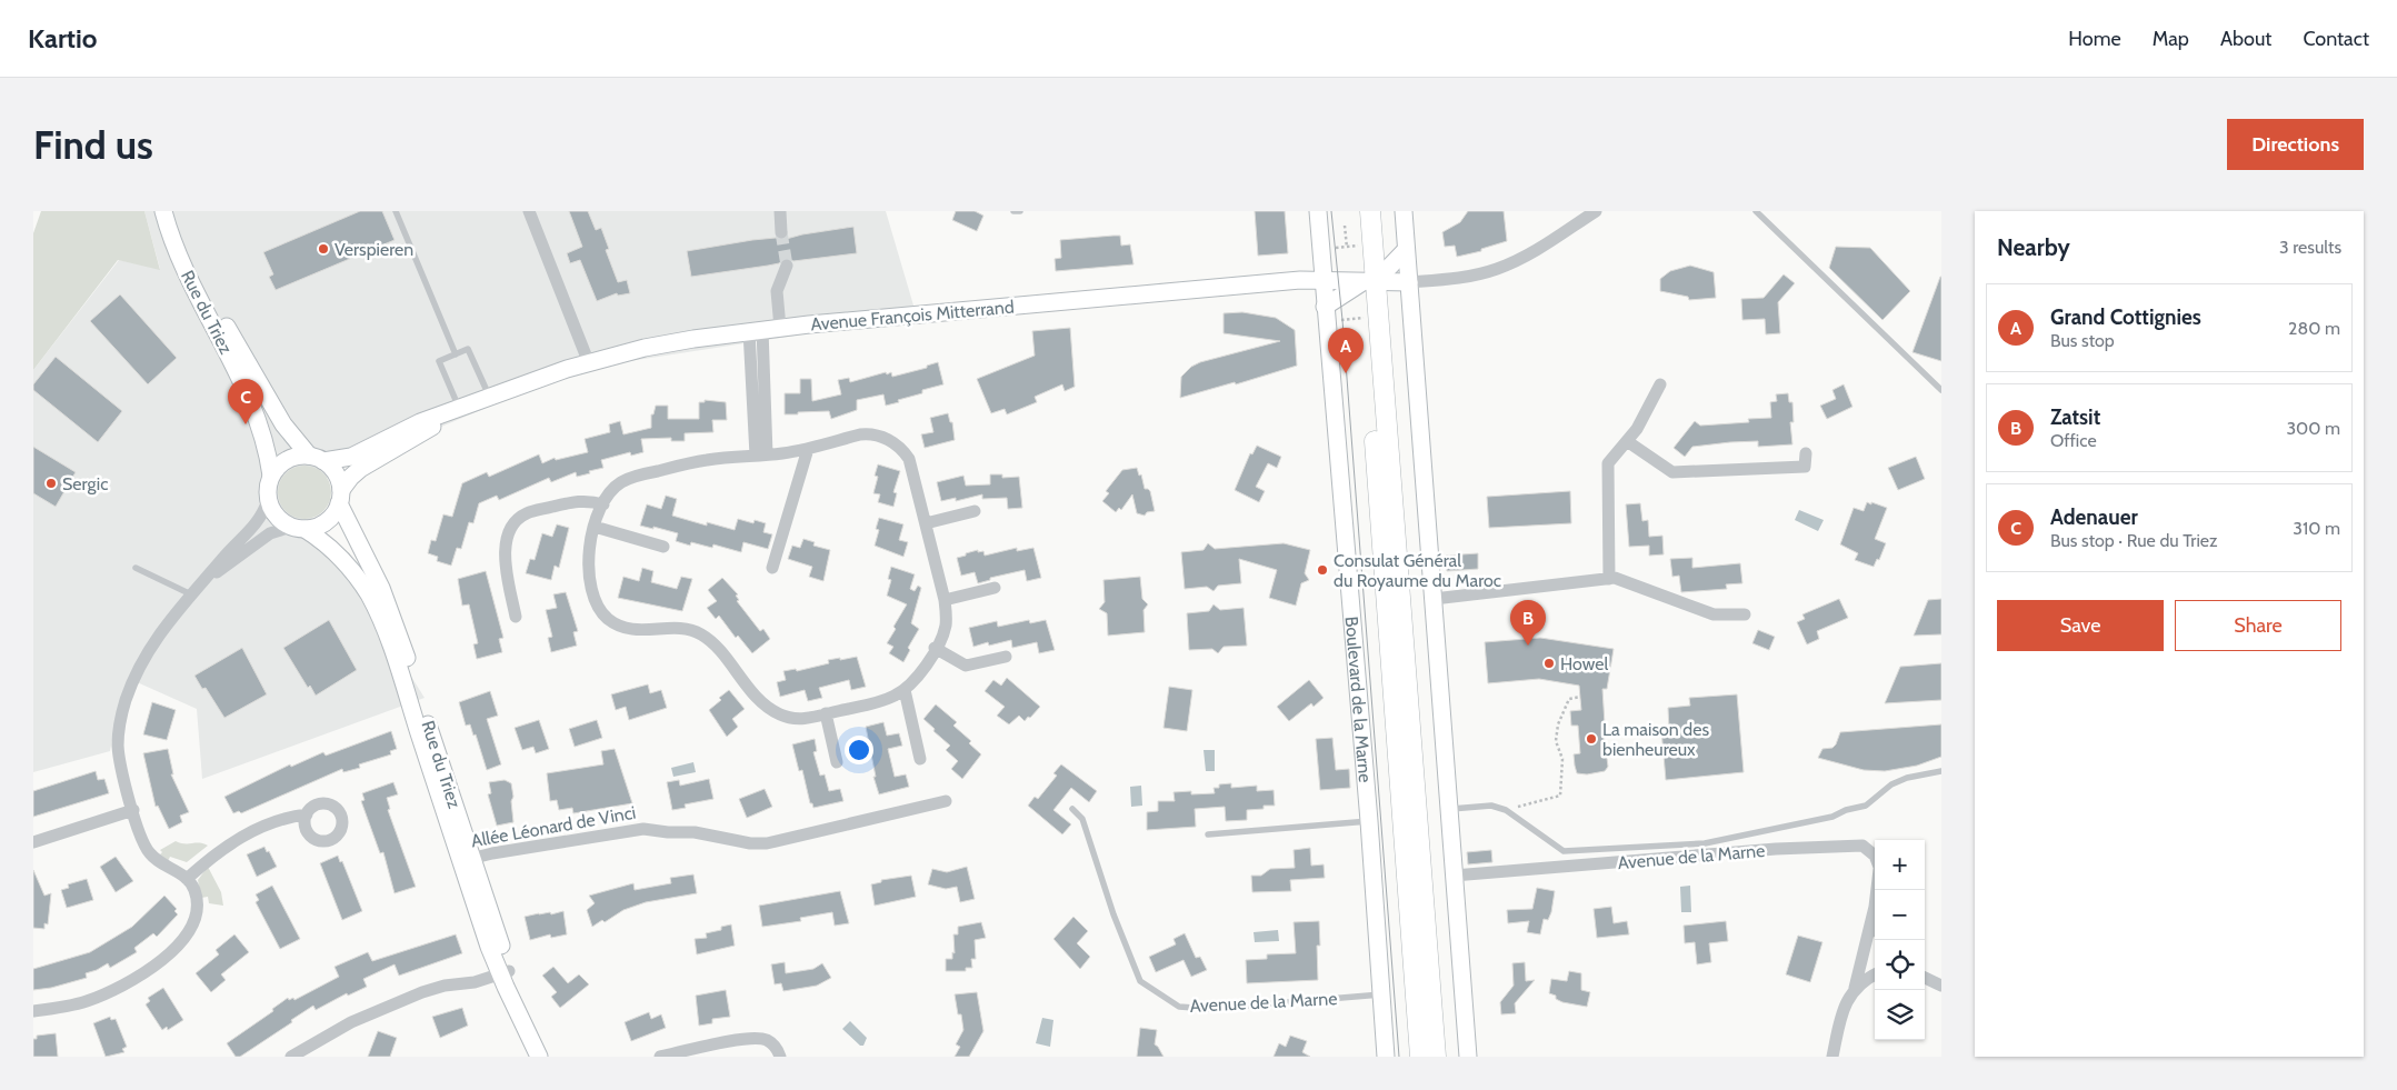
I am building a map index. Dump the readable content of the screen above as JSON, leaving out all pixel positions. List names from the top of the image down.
{
  "streets": {
    "main road": ["Boulevard de la Marne"],
    "street": [
      "Rue du Triez",
      "Avenue François Mitterrand",
      "Allée Léonard de Vinci",
      "Avenue de la Marne"
    ]
  },
  "crossings": [
    ["Rue du Triez", "Avenue François Mitterrand"],
    ["Rue du Triez", "Allée Léonard de Vinci"],
    ["Avenue François Mitterrand", "Boulevard de la Marne"],
    ["Boulevard de la Marne", "Avenue de la Marne"]
  ],
  "places": [
    "Verspieren",
    "Sergic",
    "Consulat Général du Royaume du Maroc",
    "Howel",
    "La maison des bienheureux"
  ],
  "page": {
    "header": "Kartio",
    "nav": [
      "Home",
      "Map",
      "About",
      "Contact"
    ],
    "buttons": [
      "Directions",
      ["Save", "Share"]
    ],
    "title": "Find us",
    "heading": ["Nearby", "3 results"],
    "list": [
      {
        "mark": "A",
        "name": "Grand Cottignies",
        "note": "Bus stop",
        "value": "280 m"
      },
      {
        "mark": "B",
        "name": "Zatsit",
        "note": "Office",
        "value": "300 m"
      },
      {
        "mark": "C",
        "name": "Adenauer",
        "note": "Bus stop · Rue du Triez",
        "value": "310 m"
      }
    ],
    "pins": ["A", "C", "B"],
    "map_buttons": ["+", "−"]
  }
}
